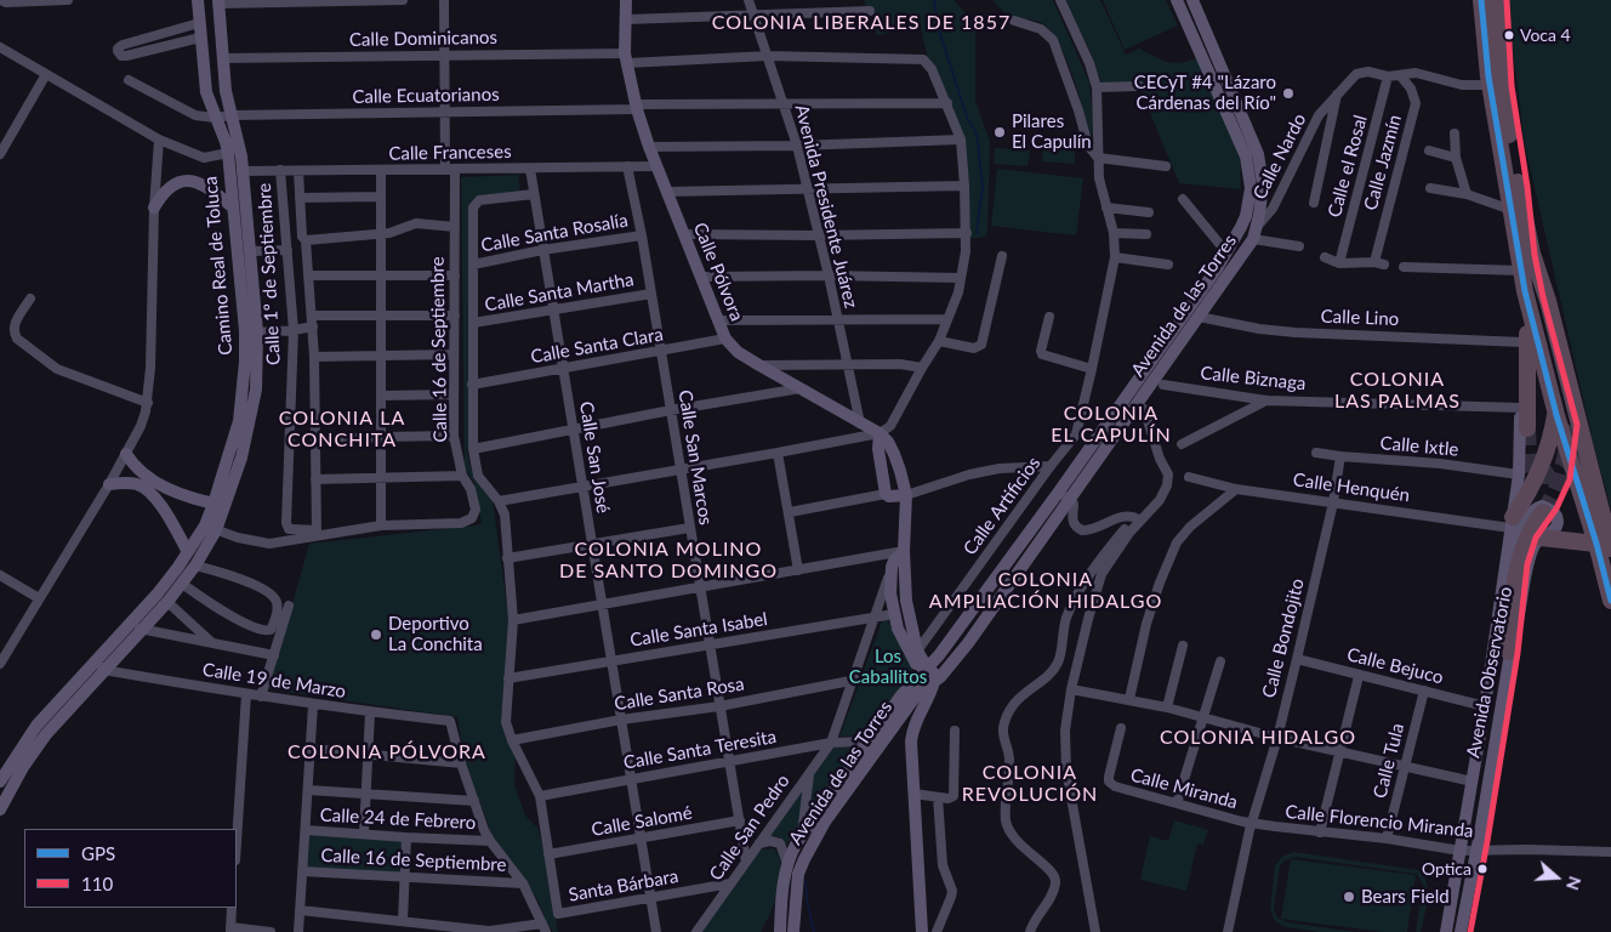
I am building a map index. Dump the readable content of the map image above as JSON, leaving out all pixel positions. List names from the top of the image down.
{
  "streets": {
    "street": [
      "Calle Dominicanos",
      "Calle Ecuatorianos",
      "Calle Franceses",
      "Calle Nardo",
      "Calle Jazmín",
      "Calle el Rosal",
      "Avenida Presidente Juárez",
      "Calle Santa Rosalía",
      "Camino Real de Toluca",
      "Calle Pólvora",
      "Calle 1º de Septiembre",
      "Calle Santa Martha",
      "Avenida de las Torres",
      "Calle Lino",
      "Calle Santa Clara",
      "Calle 16 de Septiembre",
      "Calle Biznaga",
      "Calle Ixtle",
      "Calle San José",
      "Calle San Marcos",
      "Calle Henquén",
      "Calle Artificios",
      "Calle Santa Isabel",
      "Calle Bondojito",
      "Calle Bejuco",
      "Avenida Observatorio",
      "Calle 19 de Marzo",
      "Calle Santa Rosa",
      "Calle Santa Teresita",
      "Calle Tula",
      "Calle Miranda",
      "Calle 24 de Febrero",
      "Calle Salomé",
      "Calle Florencio Miranda",
      "Calle San Pedro",
      "Santa Bárbara"
    ]
  },
  "crossings": [
    ["Calle Dominicanos", "Calle Ecuatorianos"],
    ["Calle Dominicanos", "Avenida Presidente Juárez"],
    ["Calle Dominicanos", "Camino Real de Toluca"],
    ["Calle Dominicanos", "Calle Pólvora"],
    ["Calle Dominicanos", "Calle 16 de Septiembre"],
    ["Calle Ecuatorianos", "Avenida Presidente Juárez"],
    ["Calle Ecuatorianos", "Camino Real de Toluca"],
    ["Calle Ecuatorianos", "Calle Pólvora"],
    ["Calle Ecuatorianos", "Calle 16 de Septiembre"],
    ["Calle Franceses", "Camino Real de Toluca"],
    ["Calle Franceses", "Calle Pólvora"],
    ["Calle Franceses", "Calle 1º de Septiembre"],
    ["Calle Franceses", "Calle 16 de Septiembre"],
    ["Calle Franceses", "Calle San José"],
    ["Calle Franceses", "Calle San Marcos"],
    ["Calle Nardo", "Calle el Rosal"],
    ["Calle Nardo", "Avenida de las Torres"],
    ["Calle Jazmín", "Calle el Rosal"],
    ["Avenida Presidente Juárez", "Calle Pólvora"],
    ["Calle Santa Rosalía", "Calle San José"],
    ["Calle Santa Rosalía", "Calle San Marcos"],
    ["Camino Real de Toluca", "Calle 19 de Marzo"],
    ["Calle Pólvora", "Calle Santa Clara"],
    ["Calle Santa Martha", "Calle San José"],
    ["Calle Santa Martha", "Calle San Marcos"],
    ["Avenida de las Torres", "Calle Lino"],
    ["Avenida de las Torres", "Calle Santa Teresita"],
    ["Calle Lino", "Avenida Observatorio"],
    ["Calle Santa Clara", "Calle San José"],
    ["Calle Santa Clara", "Calle San Marcos"],
    ["Calle Biznaga", "Avenida Observatorio"],
    ["Calle Ixtle", "Calle Bondojito"],
    ["Calle Ixtle", "Avenida Observatorio"],
    ["Calle San José", "Calle Santa Isabel"],
    ["Calle San José", "Calle Santa Rosa"],
    ["Calle San José", "Calle Santa Teresita"],
    ["Calle San José", "Calle Salomé"],
    ["Calle San José", "Santa Bárbara"],
    ["Calle San Marcos", "Calle Santa Isabel"],
    ["Calle San Marcos", "Calle Santa Rosa"],
    ["Calle San Marcos", "Calle Santa Teresita"],
    ["Calle San Marcos", "Calle Salomé"],
    ["Calle San Marcos", "Calle San Pedro"],
    ["Calle Henquén", "Calle Bondojito"],
    ["Calle Henquén", "Avenida Observatorio"],
    ["Calle Santa Isabel", "Calle San Pedro"],
    ["Calle Bondojito", "Calle Bejuco"],
    ["Calle Bondojito", "Calle Miranda"],
    ["Calle Bondojito", "Calle Florencio Miranda"],
    ["Calle Bejuco", "Avenida Observatorio"],
    ["Calle Bejuco", "Calle Tula"],
    ["Avenida Observatorio", "Calle Florencio Miranda"],
    ["Calle Santa Rosa", "Calle San Pedro"],
    ["Calle Santa Teresita", "Calle San Pedro"],
    ["Calle Tula", "Calle Florencio Miranda"],
    ["Calle Miranda", "Calle Florencio Miranda"],
    ["Calle Salomé", "Santa Bárbara"],
    ["Calle San Pedro", "Santa Bárbara"]
  ],
  "districts": [
    "COLONIA LIBERALES DE 1857",
    "COLONIA LAS PALMAS",
    "COLONIA EL CAPULÍN",
    "COLONIA LA CONCHITA",
    "COLONIA MOLINO DE SANTO DOMINGO",
    "COLONIA AMPLIACIÓN HIDALGO",
    "COLONIA HIDALGO",
    "COLONIA PÓLVORA",
    "COLONIA REVOLUCIÓN"
  ],
  "parks": ["Los Caballitos"],
  "places": [
    "Voca 4",
    "CECyT #4 \"Lázaro Cárdenas del Río\"",
    "Pilares El Capulín",
    "Deportivo La Conchita",
    "Optica",
    "Bears Field"
  ],
  "lines": ["transit line GPS", "transit line 110"],
  "legend": ["GPS", "110"],
  "north": "right"
}
